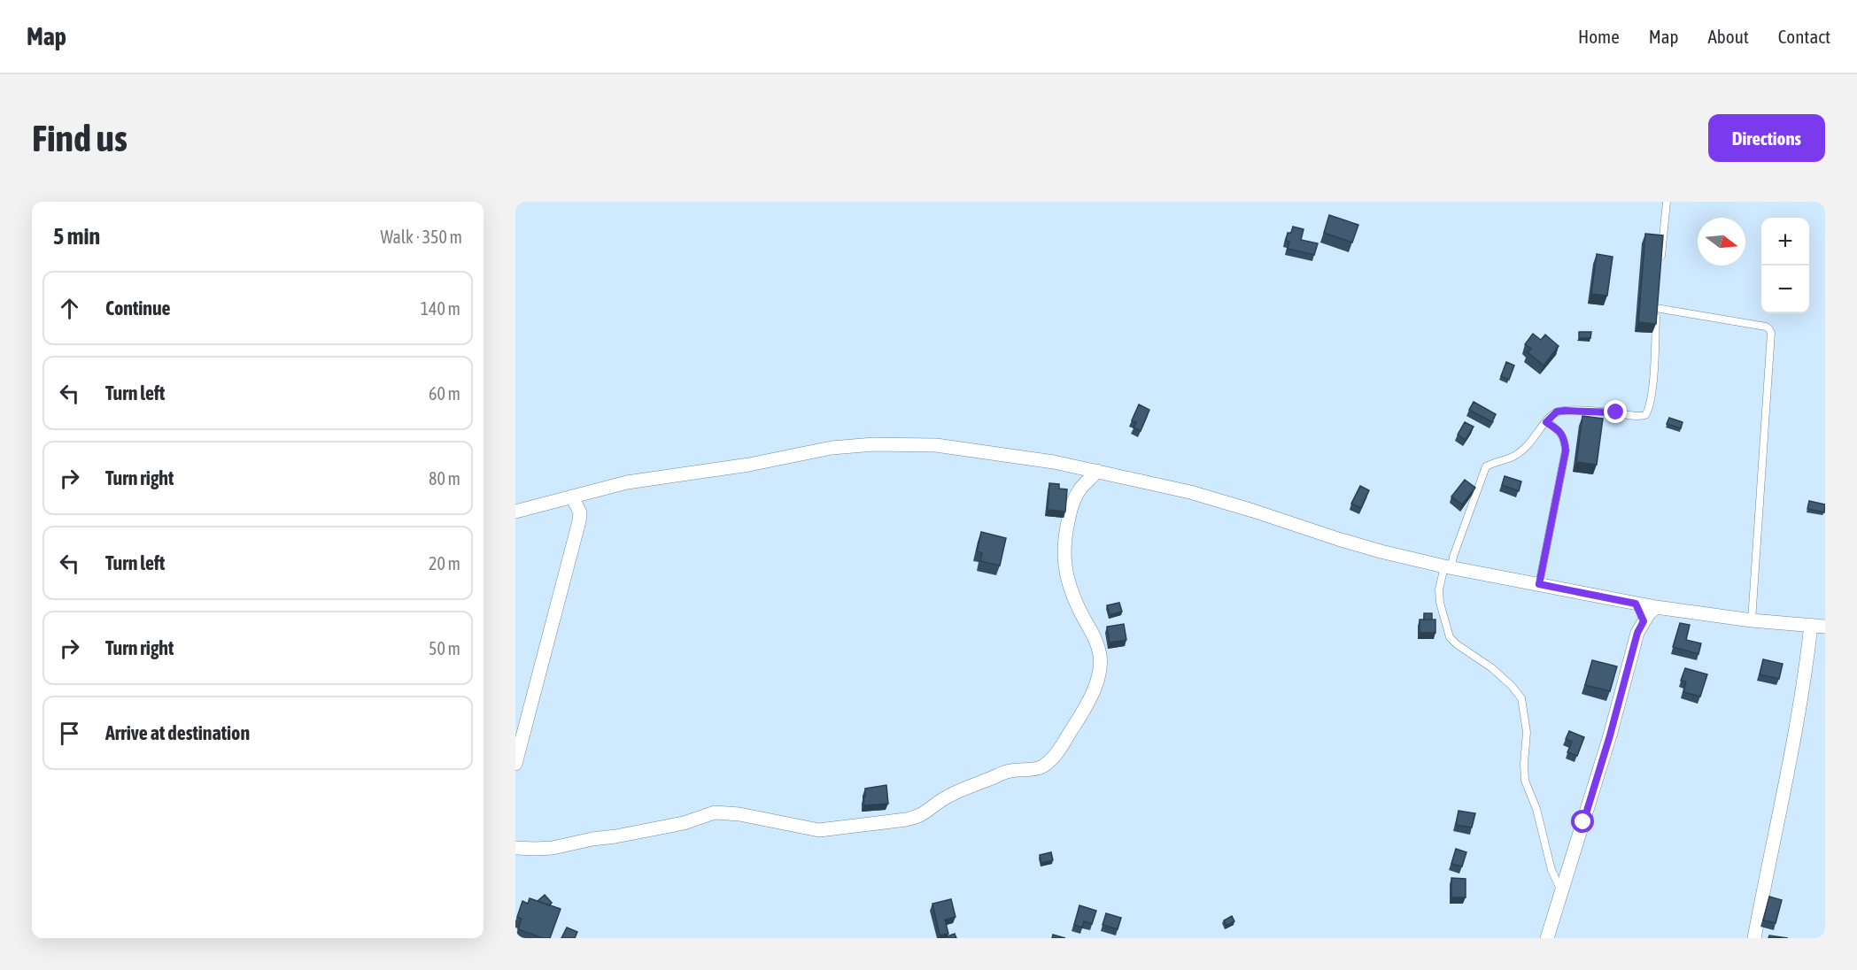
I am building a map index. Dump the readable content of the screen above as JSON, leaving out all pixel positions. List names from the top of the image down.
{
  "north": "right",
  "page": {
    "header": "Map",
    "nav": [
      "Home",
      "Map",
      "About",
      "Contact"
    ],
    "buttons": "Directions",
    "title": "Find us",
    "heading": ["5 min", "Walk · 350 m"],
    "map_buttons": ["+", "−"],
    "list": [
      ["Continue", "140 m"],
      ["Turn left", "60 m"],
      ["Turn right", "80 m"],
      ["Turn left", "20 m"],
      ["Turn right", "50 m"],
      "Arrive at destination"
    ]
  }
}
